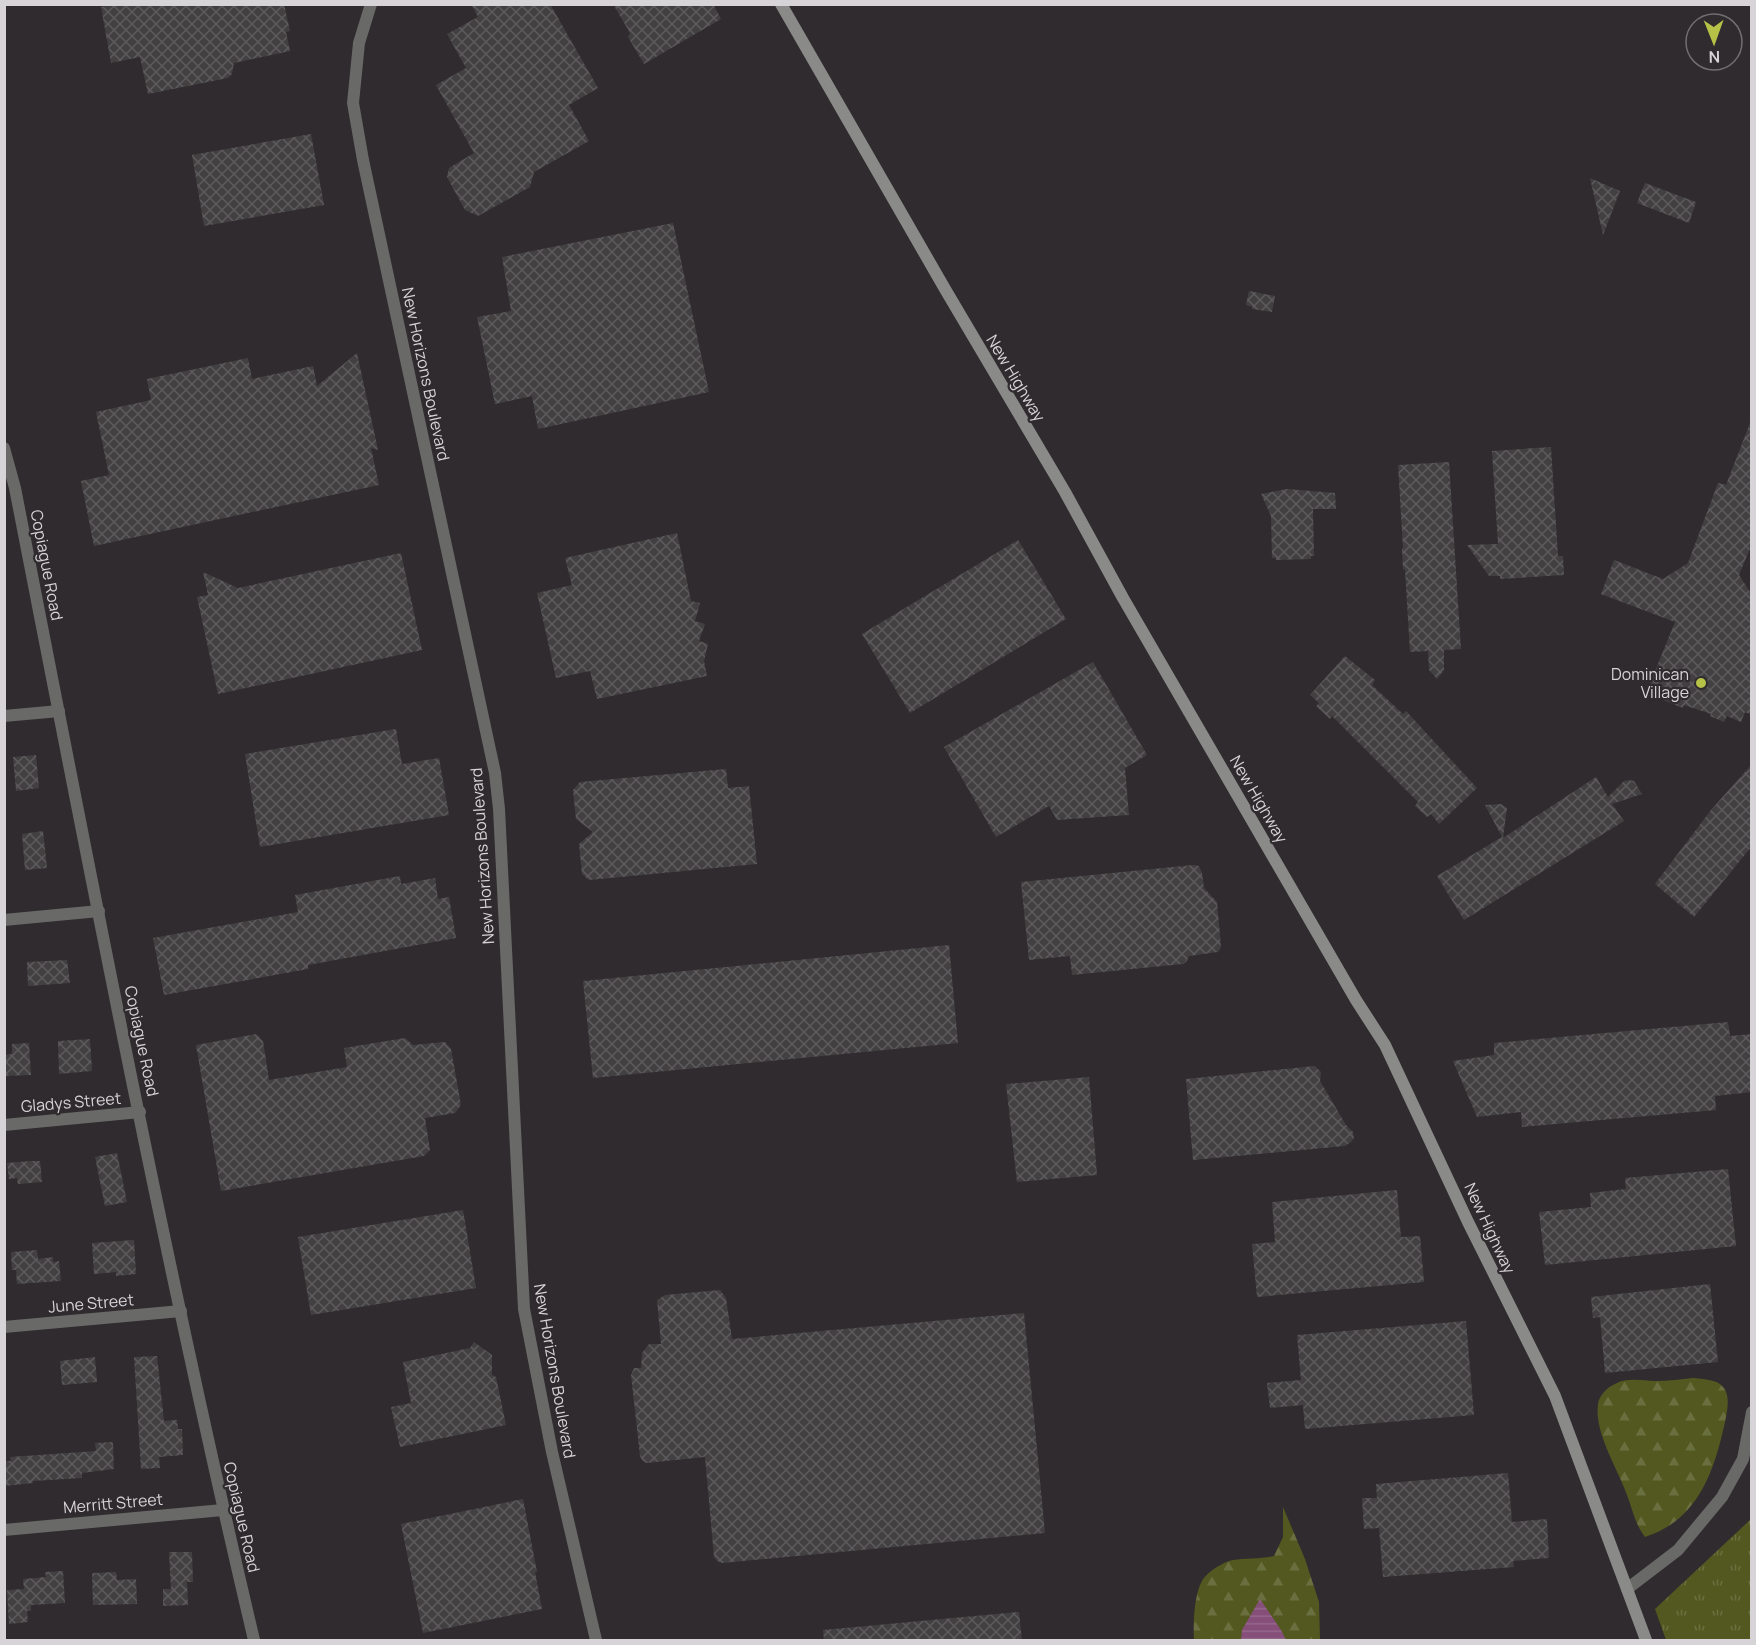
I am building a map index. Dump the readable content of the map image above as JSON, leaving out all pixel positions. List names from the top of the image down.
{
  "streets": {
    "main road": ["New Highway"],
    "street": [
      "New Horizons Boulevard",
      "Copiague Road",
      "Gladys Street",
      "June Street",
      "Merritt Street"
    ]
  },
  "crossings": [
    ["Copiague Road", "Gladys Street"],
    ["Copiague Road", "June Street"],
    ["Copiague Road", "Merritt Street"]
  ],
  "places": ["Dominican Village"],
  "north": "bottom"
}
